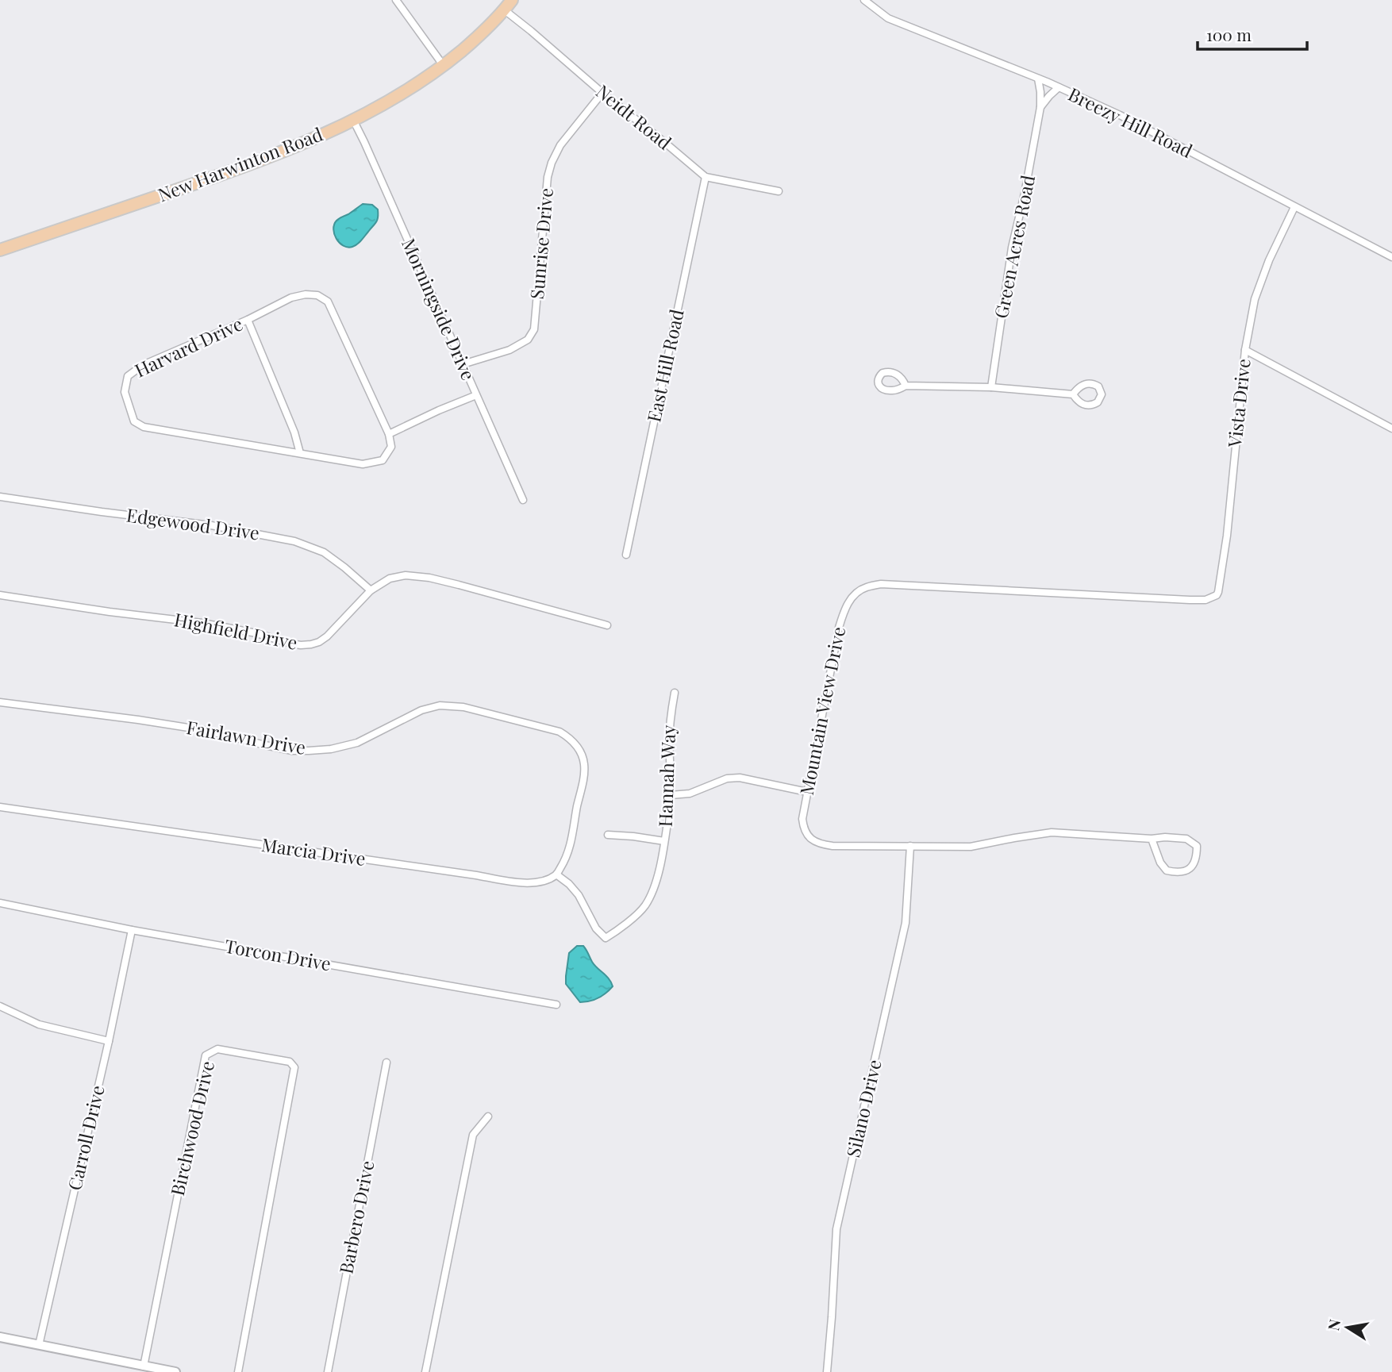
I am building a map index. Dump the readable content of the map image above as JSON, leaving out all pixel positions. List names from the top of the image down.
{
  "streets": {
    "main road": ["New Harwinton Road"],
    "street": [
      "Neidt Road",
      "Breezy Hill Road",
      "Sunrise Drive",
      "Green Acres Road",
      "Morningside Drive",
      "Harvard Drive",
      "East Hill Road",
      "Vista Drive",
      "Edgewood Drive",
      "Highfield Drive",
      "Mountain View Drive",
      "Fairlawn Drive",
      "Hannah Way",
      "Marcia Drive",
      "Torcon Drive",
      "Silano Drive",
      "Birchwood Drive",
      "Carroll Drive",
      "Barbero Drive"
    ]
  },
  "crossings": [
    ["Neidt Road", "New Harwinton Road"],
    ["Neidt Road", "Sunrise Drive"],
    ["Neidt Road", "East Hill Road"],
    ["Breezy Hill Road", "Green Acres Road"],
    ["Breezy Hill Road", "Vista Drive"],
    ["New Harwinton Road", "Morningside Drive"],
    ["Sunrise Drive", "Morningside Drive"],
    ["Vista Drive", "Mountain View Drive"],
    ["Edgewood Drive", "Highfield Drive"],
    ["Mountain View Drive", "Silano Drive"],
    ["Fairlawn Drive", "Hannah Way"],
    ["Fairlawn Drive", "Marcia Drive"],
    ["Hannah Way", "Marcia Drive"],
    ["Torcon Drive", "Carroll Drive"]
  ],
  "scale_bar": "100 m",
  "north": "left"
}
